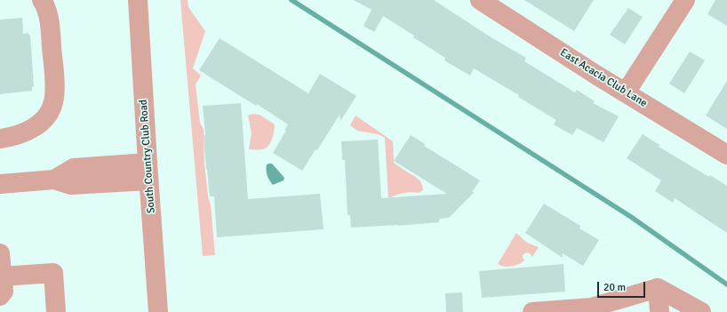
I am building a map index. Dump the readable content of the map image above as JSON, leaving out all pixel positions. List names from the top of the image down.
{
  "streets": {
    "street": ["East Acacia Club Lane", "South Country Club Road"]
  },
  "scale_bar": "20 m"
}
